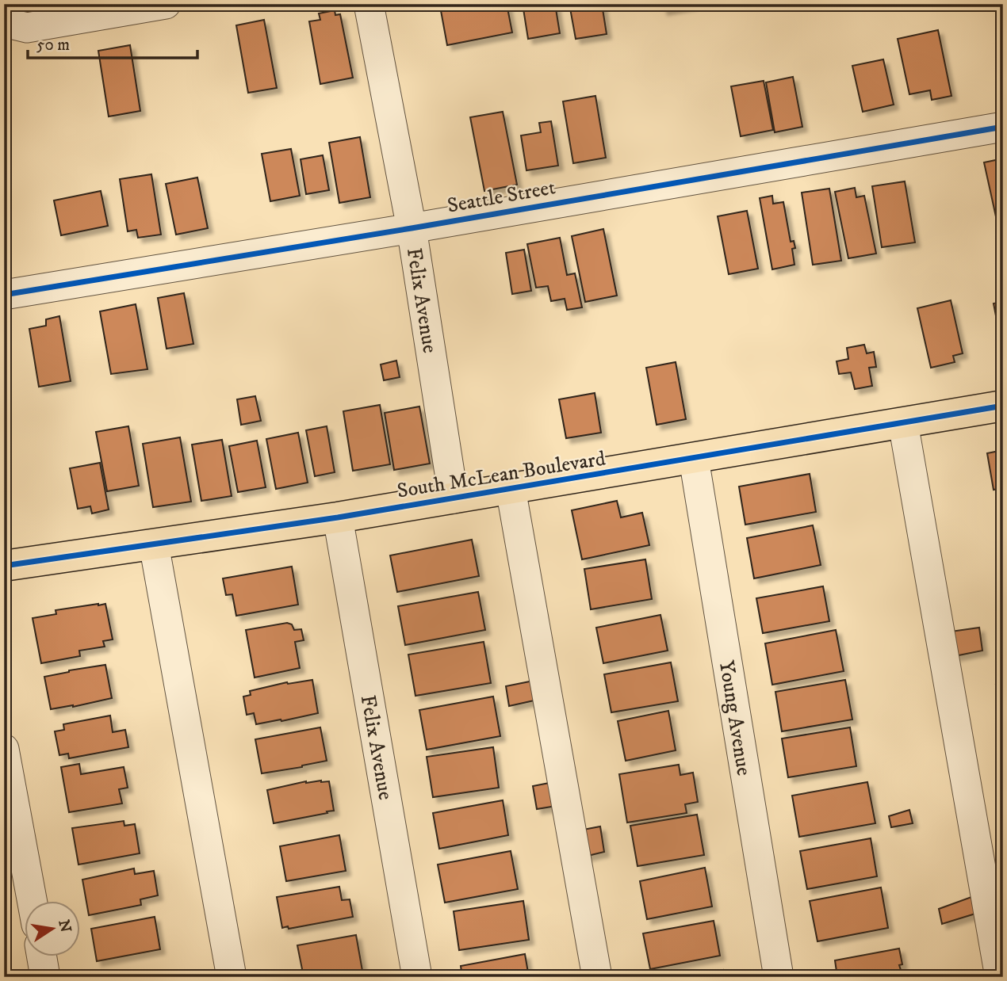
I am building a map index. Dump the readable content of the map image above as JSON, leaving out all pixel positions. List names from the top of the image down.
{
  "streets": {
    "main road": ["South McLean Boulevard"],
    "street": ["Seattle Street", "Felix Avenue", "Young Avenue"]
  },
  "crossings": [
    ["Seattle Street", "Felix Avenue"],
    ["Felix Avenue", "South McLean Boulevard"],
    ["South McLean Boulevard", "Young Avenue"]
  ],
  "scale_bar": "50 m",
  "north": "right"
}
